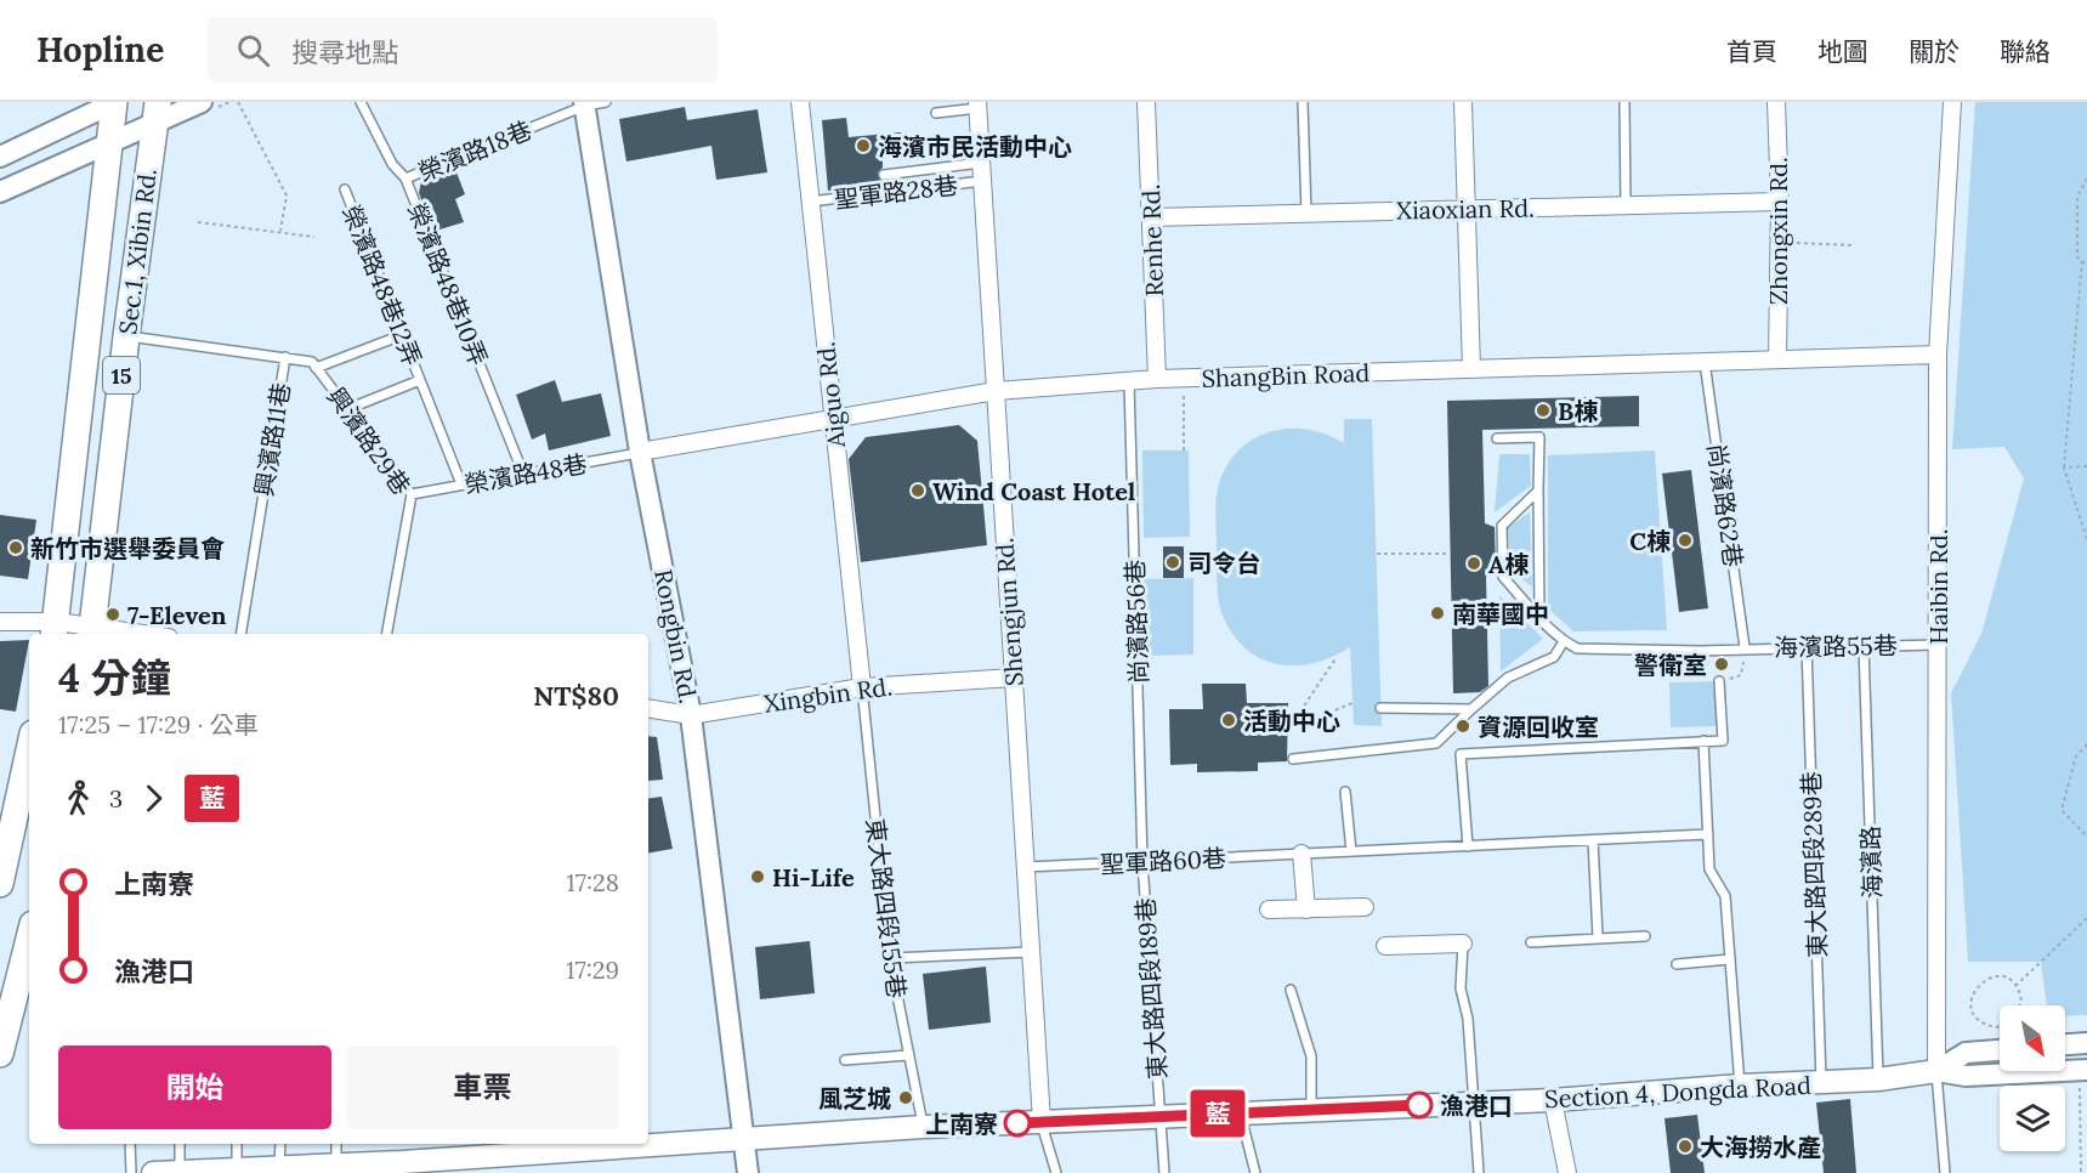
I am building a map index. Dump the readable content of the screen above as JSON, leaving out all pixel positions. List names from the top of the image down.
{
  "streets": {
    "main road": ["Sec.1, Xibin Rd.", "15", "Section 4, Dongda Road"],
    "street": [
      "Xiaoxian Rd.",
      "Zhongxin Rd.",
      "Renhe Rd.",
      "ShangBin Road",
      "Aiguo Rd.",
      "Haibin Rd.",
      "Shengjun Rd.",
      "Rongbin Rd.",
      "Xingbin Rd."
    ],
    "lane": [
      "榮濱路18巷",
      "聖軍路28巷",
      "榮濱路48巷10弄",
      "榮濱路48巷12弄",
      "興濱路11巷",
      "興濱路29巷",
      "榮濱路48巷",
      "尚濱路62巷",
      "尚濱路56巷",
      "海濱路55巷",
      "聖軍路60巷",
      "海濱路",
      "東大路四段289巷",
      "東大路四段155巷",
      "東大路四段189巷"
    ]
  },
  "crossings": [
    ["榮濱路18巷", "榮濱路48巷10弄"],
    ["榮濱路18巷", "Rongbin Rd."],
    ["聖軍路28巷", "Aiguo Rd."],
    ["聖軍路28巷", "Shengjun Rd."],
    ["Xiaoxian Rd.", "Zhongxin Rd."],
    ["Xiaoxian Rd.", "Renhe Rd."],
    ["Zhongxin Rd.", "ShangBin Road"],
    ["Renhe Rd.", "ShangBin Road"],
    ["Sec.1, Xibin Rd.", "15"],
    ["Sec.1, Xibin Rd.", "興濱路11巷"],
    ["榮濱路48巷10弄", "榮濱路48巷"],
    ["榮濱路48巷12弄", "興濱路29巷"],
    ["榮濱路48巷12弄", "榮濱路48巷"],
    ["ShangBin Road", "Aiguo Rd."],
    ["ShangBin Road", "榮濱路48巷"],
    ["ShangBin Road", "尚濱路62巷"],
    ["ShangBin Road", "Haibin Rd."],
    ["ShangBin Road", "Shengjun Rd."],
    ["ShangBin Road", "尚濱路56巷"],
    ["ShangBin Road", "Rongbin Rd."],
    ["Aiguo Rd.", "Xingbin Rd."],
    ["Aiguo Rd.", "東大路四段155巷"],
    ["興濱路11巷", "興濱路29巷"],
    ["興濱路29巷", "榮濱路48巷"],
    ["榮濱路48巷", "Rongbin Rd."],
    ["尚濱路62巷", "海濱路55巷"],
    ["Haibin Rd.", "海濱路55巷"],
    ["Haibin Rd.", "Section 4, Dongda Road"],
    ["Shengjun Rd.", "Xingbin Rd."],
    ["Shengjun Rd.", "聖軍路60巷"],
    ["Shengjun Rd.", "Section 4, Dongda Road"],
    ["尚濱路56巷", "聖軍路60巷"],
    ["尚濱路56巷", "東大路四段189巷"],
    ["Rongbin Rd.", "Xingbin Rd."],
    ["Rongbin Rd.", "Section 4, Dongda Road"],
    ["海濱路55巷", "海濱路"],
    ["海濱路55巷", "東大路四段289巷"],
    ["Xingbin Rd.", "東大路四段155巷"],
    ["聖軍路60巷", "東大路四段189巷"],
    ["海濱路", "Section 4, Dongda Road"],
    ["東大路四段289巷", "Section 4, Dongda Road"],
    ["東大路四段155巷", "Section 4, Dongda Road"],
    ["東大路四段189巷", "Section 4, Dongda Road"]
  ],
  "places": [
    "海濱市民活動中心",
    "B棟",
    "Wind Coast Hotel",
    "C棟",
    "新竹市選舉委員會",
    "司令台",
    "A棟",
    "南華國中",
    "7-Eleven",
    "警衛室",
    "活動中心",
    "資源回收室",
    "Hi-Life",
    "風芝城",
    "漁港口",
    "上南寮",
    "大海撈水產"
  ],
  "lines": ["bus line 藍"],
  "north": "bottom right",
  "page": {
    "header": "Hopline",
    "search": "搜尋地點",
    "nav": [
      "首頁",
      "地圖",
      "關於",
      "聯絡"
    ],
    "on_map": "藍",
    "heading": ["4 分鐘", "17:25 – 17:29 · 公車", "NT$80"],
    "legs": ["3", "藍"],
    "list": [
      {
        "name": "上南寮",
        "value": "17:28"
      },
      {
        "name": "漁港口",
        "value": "17:29"
      }
    ],
    "buttons": ["開始", "車票"]
  }
}
